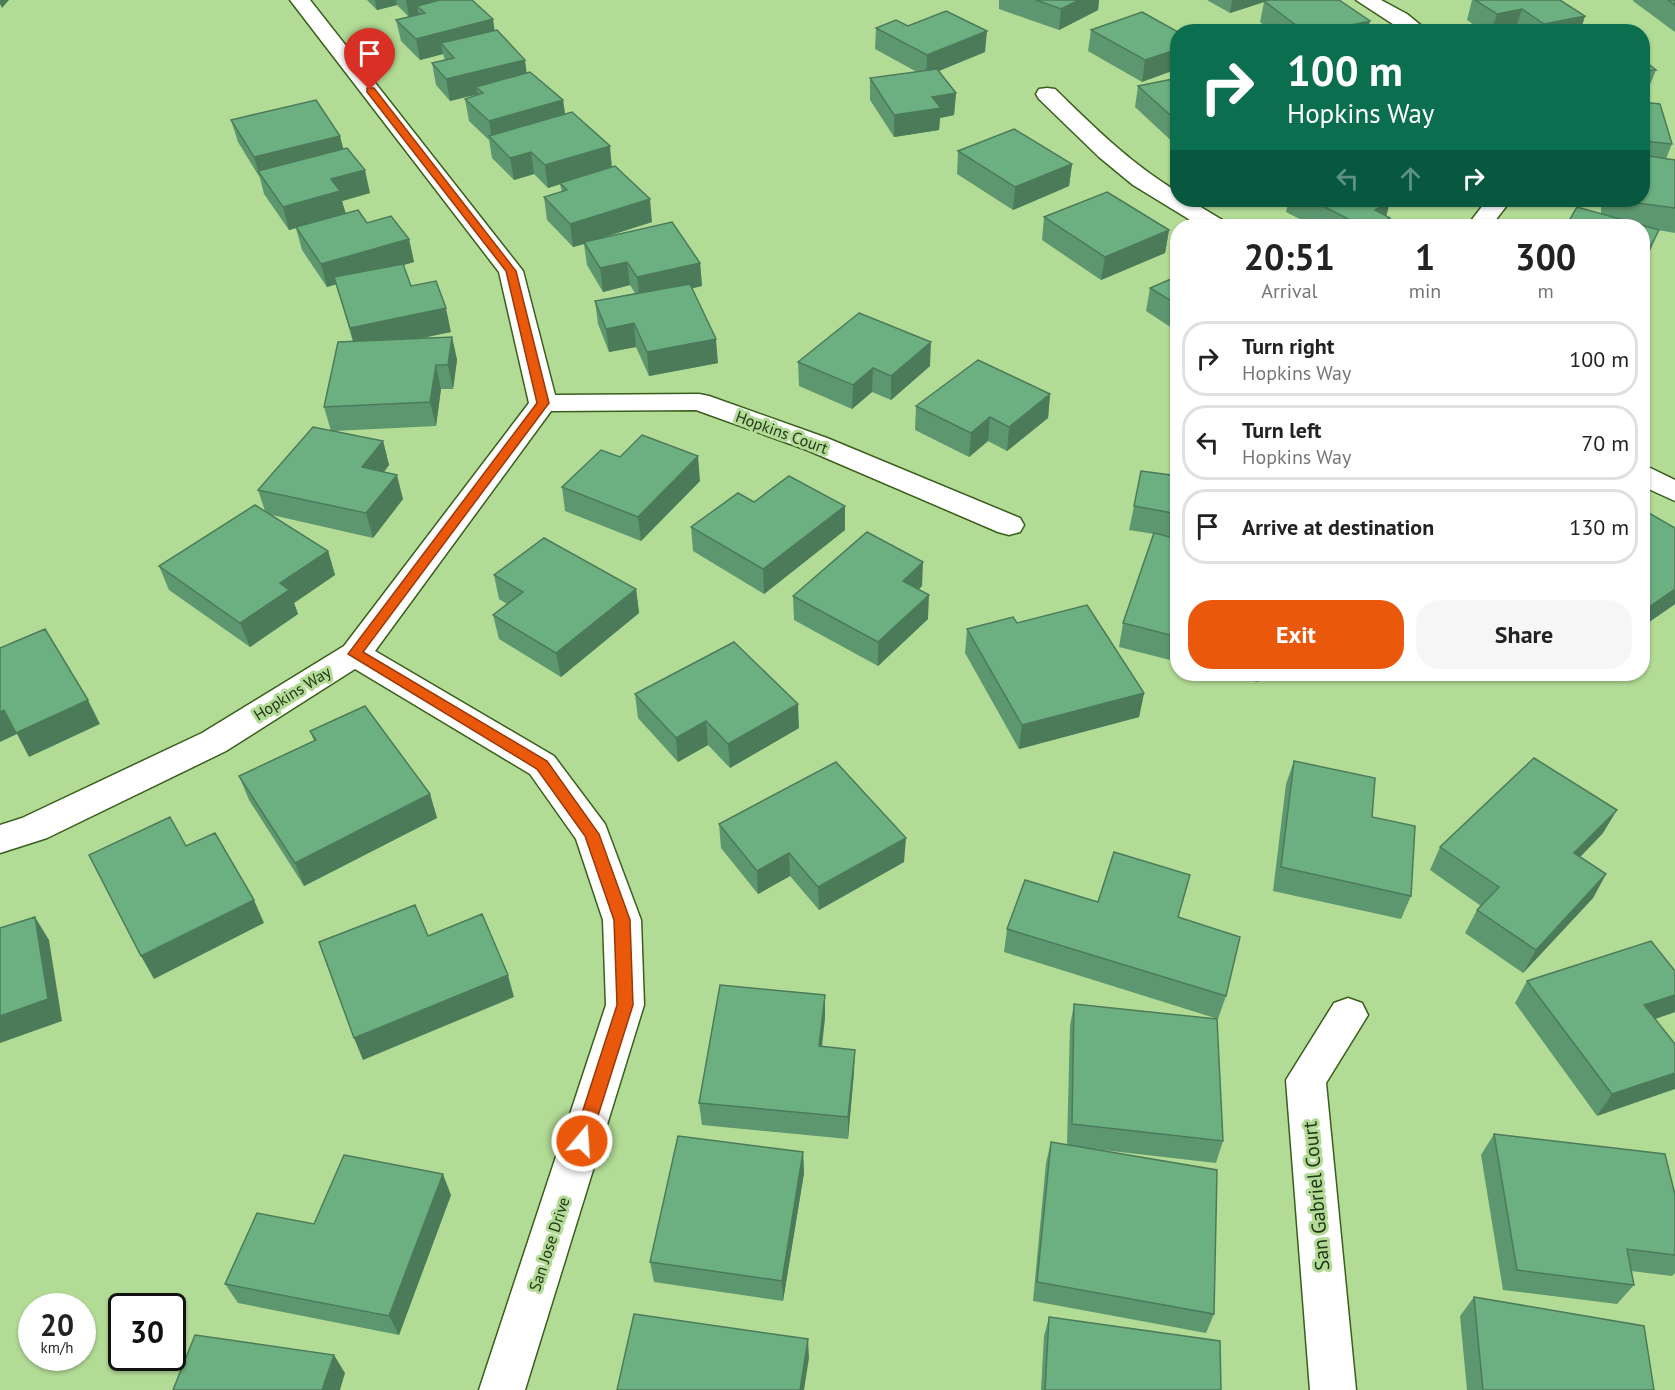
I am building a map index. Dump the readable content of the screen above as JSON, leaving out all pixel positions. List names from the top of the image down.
{
  "streets": {
    "street": [
      "Hopkins Court",
      "Hopkins Way",
      "San Gabriel Court",
      "San Jose Drive"
    ]
  },
  "crossings": [
    ["Hopkins Court", "Hopkins Way"],
    ["Hopkins Way", "San Jose Drive"]
  ],
  "page": {
    "turn": ["100 m", "Hopkins Way"],
    "eta": [
      "20:51",
      "Arrival",
      "1",
      "min",
      "300",
      "m"
    ],
    "list": [
      {
        "name": "Turn right",
        "note": "Hopkins Way",
        "value": "100 m"
      },
      {
        "name": "Turn left",
        "note": "Hopkins Way",
        "value": "70 m"
      },
      {
        "name": "Arrive at destination",
        "value": "130 m"
      }
    ],
    "buttons": ["Exit", "Share"],
    "speed": "20 km/h",
    "limit": "30"
  }
}
